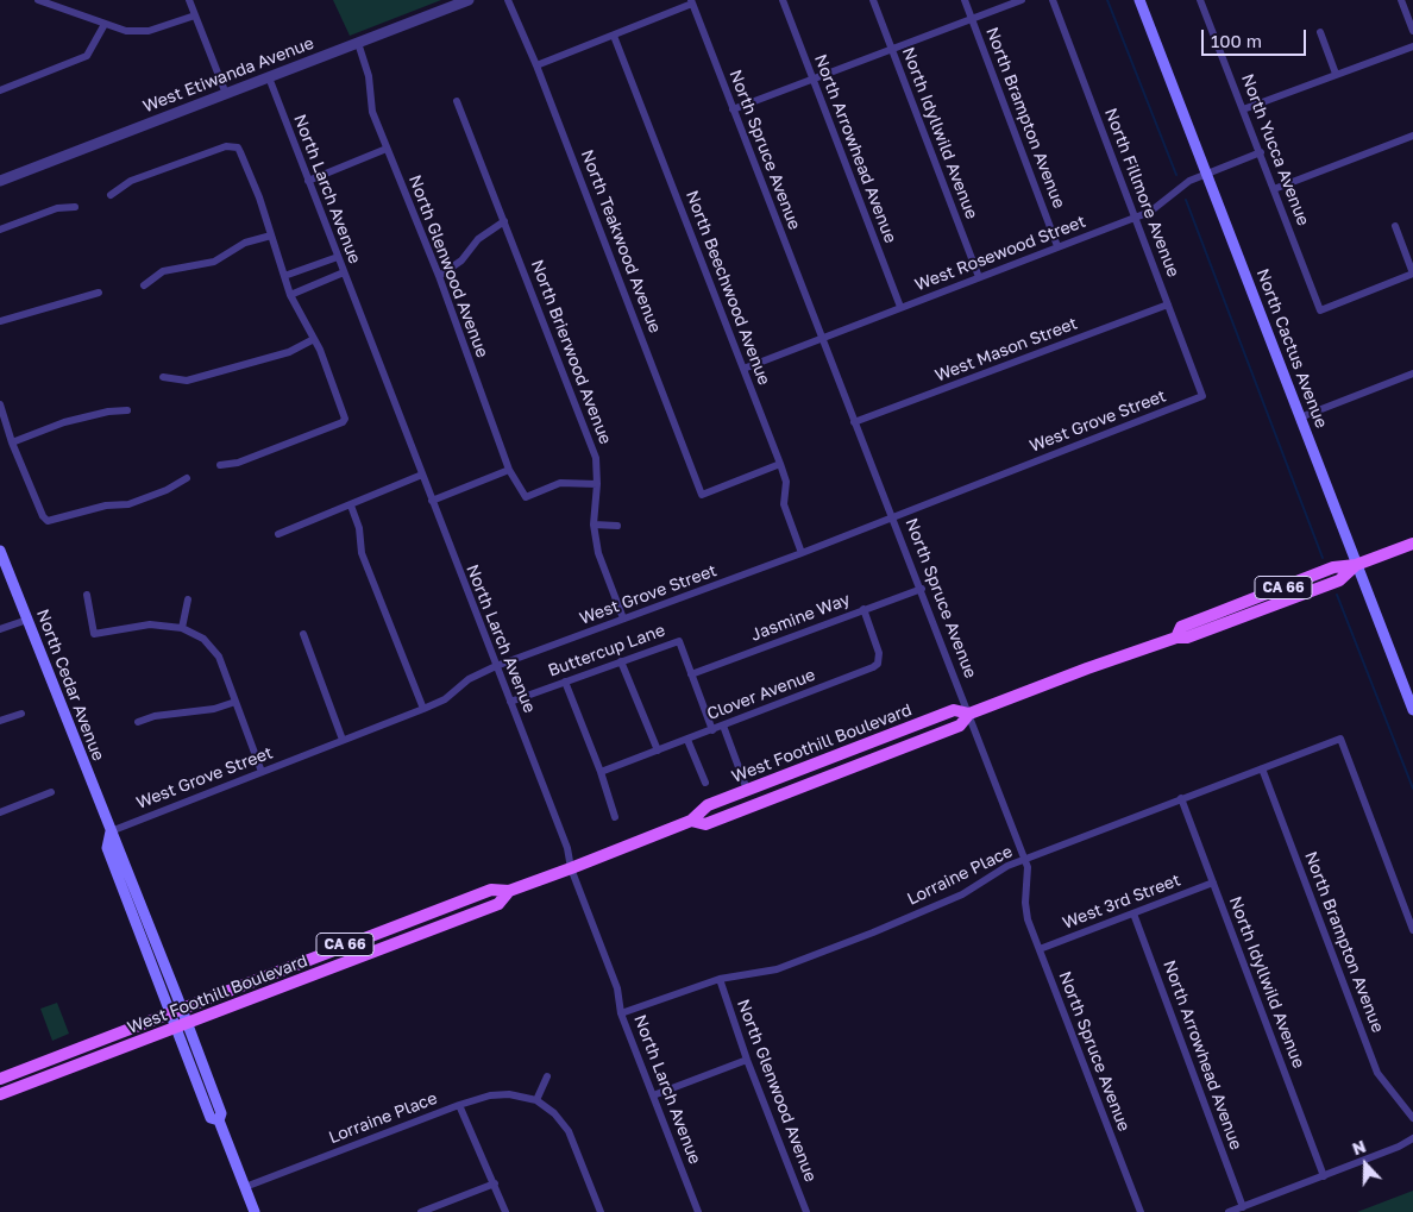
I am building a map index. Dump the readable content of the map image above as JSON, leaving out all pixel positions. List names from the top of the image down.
{
  "streets": {
    "main road": [
      "North Cactus Avenue",
      "CA 66",
      "North Cedar Avenue",
      "West Foothill Boulevard"
    ],
    "street": [
      "West Etiwanda Avenue",
      "North Brampton Avenue",
      "North Idyllwild Avenue",
      "North Arrowhead Avenue",
      "North Spruce Avenue",
      "North Yucca Avenue",
      "North Larch Avenue",
      "North Fillmore Avenue",
      "North Teakwood Avenue",
      "West Rosewood Street",
      "North Glenwood Avenue",
      "North Beechwood Avenue",
      "West Mason Street",
      "North Brierwood Avenue",
      "West Grove Street",
      "Jasmine Way",
      "Buttercup Lane",
      "Clover Avenue",
      "Lorraine Place",
      "West 3rd Street"
    ]
  },
  "crossings": [
    ["West Etiwanda Avenue", "North Larch Avenue"],
    ["West Etiwanda Avenue", "North Glenwood Avenue"],
    ["North Brampton Avenue", "West Rosewood Street"],
    ["North Brampton Avenue", "Lorraine Place"],
    ["North Idyllwild Avenue", "West Rosewood Street"],
    ["North Idyllwild Avenue", "Lorraine Place"],
    ["North Idyllwild Avenue", "West 3rd Street"],
    ["North Arrowhead Avenue", "West Rosewood Street"],
    ["North Arrowhead Avenue", "West 3rd Street"],
    ["North Spruce Avenue", "West Rosewood Street"],
    ["North Spruce Avenue", "West Mason Street"],
    ["North Spruce Avenue", "West Grove Street"],
    ["North Spruce Avenue", "Jasmine Way"],
    ["North Spruce Avenue", "West Foothill Boulevard"],
    ["North Spruce Avenue", "Lorraine Place"],
    ["North Spruce Avenue", "West 3rd Street"],
    ["North Yucca Avenue", "West Rosewood Street"],
    ["North Larch Avenue", "West Grove Street"],
    ["North Larch Avenue", "Buttercup Lane"],
    ["North Larch Avenue", "West Foothill Boulevard"],
    ["North Larch Avenue", "Lorraine Place"],
    ["North Fillmore Avenue", "West Rosewood Street"],
    ["North Fillmore Avenue", "West Mason Street"],
    ["North Fillmore Avenue", "West Grove Street"],
    ["North Teakwood Avenue", "North Beechwood Avenue"],
    ["West Rosewood Street", "North Beechwood Avenue"],
    ["West Rosewood Street", "North Cactus Avenue"],
    ["North Glenwood Avenue", "North Brierwood Avenue"],
    ["North Glenwood Avenue", "Lorraine Place"],
    ["North Beechwood Avenue", "West Grove Street"],
    ["North Cactus Avenue", "West Foothill Boulevard"],
    ["North Brierwood Avenue", "West Grove Street"],
    ["West Grove Street", "North Cedar Avenue"],
    ["Jasmine Way", "Buttercup Lane"],
    ["Jasmine Way", "Clover Avenue"],
    ["North Cedar Avenue", "West Foothill Boulevard"],
    ["North Cedar Avenue", "Lorraine Place"]
  ],
  "scale_bar": "100 m",
  "north": "top"
}
